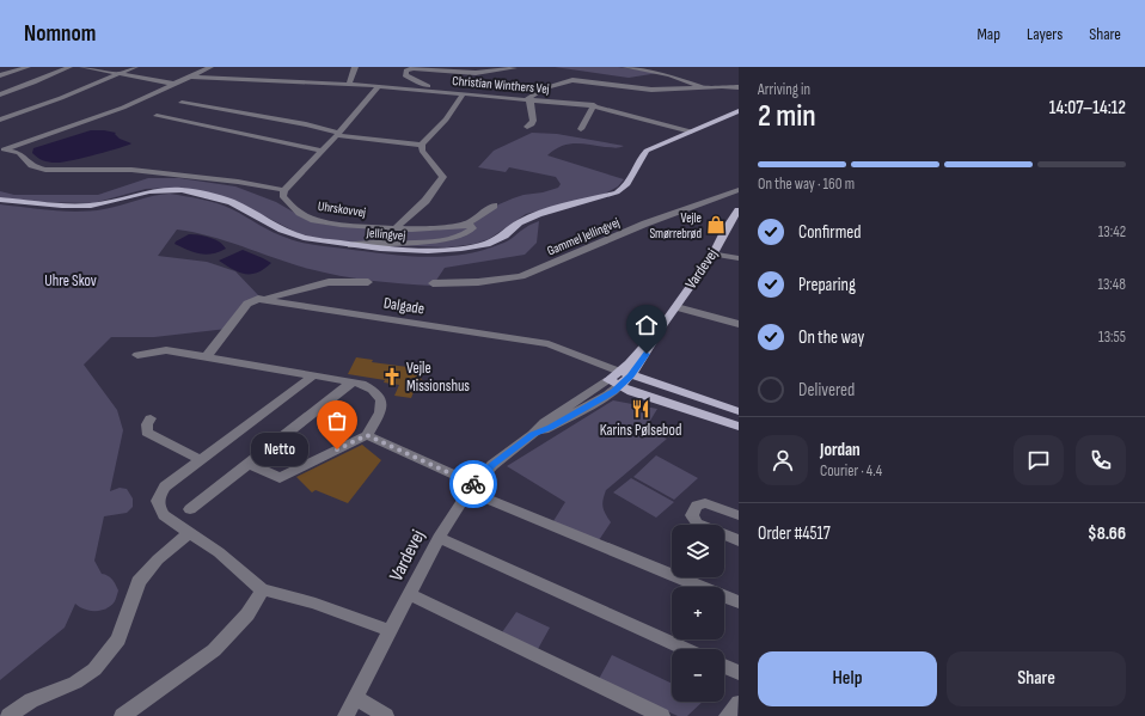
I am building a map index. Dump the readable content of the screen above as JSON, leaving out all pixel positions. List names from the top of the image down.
{
  "streets": {
    "main road": ["Jellingvej", "Vardevej"],
    "street": [
      "Christian Winthers Vej",
      "Uhrskovvej",
      "Gammel Jellingvej",
      "Dalgade"
    ]
  },
  "crossings": [
    ["Christian Winthers Vej", "Jellingvej"],
    ["Uhrskovvej", "Jellingvej"],
    ["Vardevej", "Dalgade"]
  ],
  "parks": ["Uhre Skov"],
  "places": {
    "shop": ["Vejle Smørrebrød"],
    "church": ["Vejle Missionshus"],
    "restaurant": ["Karins Pølsebod"],
    "other": ["Netto"]
  },
  "page": {
    "header": "Nomnom",
    "nav": ["Map", "Layers", "Share"],
    "heading": ["2 min", "Arriving in", "14:07–14:12"],
    "panel": [
      "Jordan",
      "Courier · 4.4",
      "Order #4517",
      "$8.66"
    ],
    "bar": "On the way · 160 m",
    "list": [
      ["Confirmed", "13:42"],
      ["Preparing", "13:48"],
      ["On the way", "13:55"],
      "Delivered"
    ],
    "bubble": "Netto",
    "map_buttons": ["+", "−"],
    "buttons": ["Help", "Share"]
  }
}
